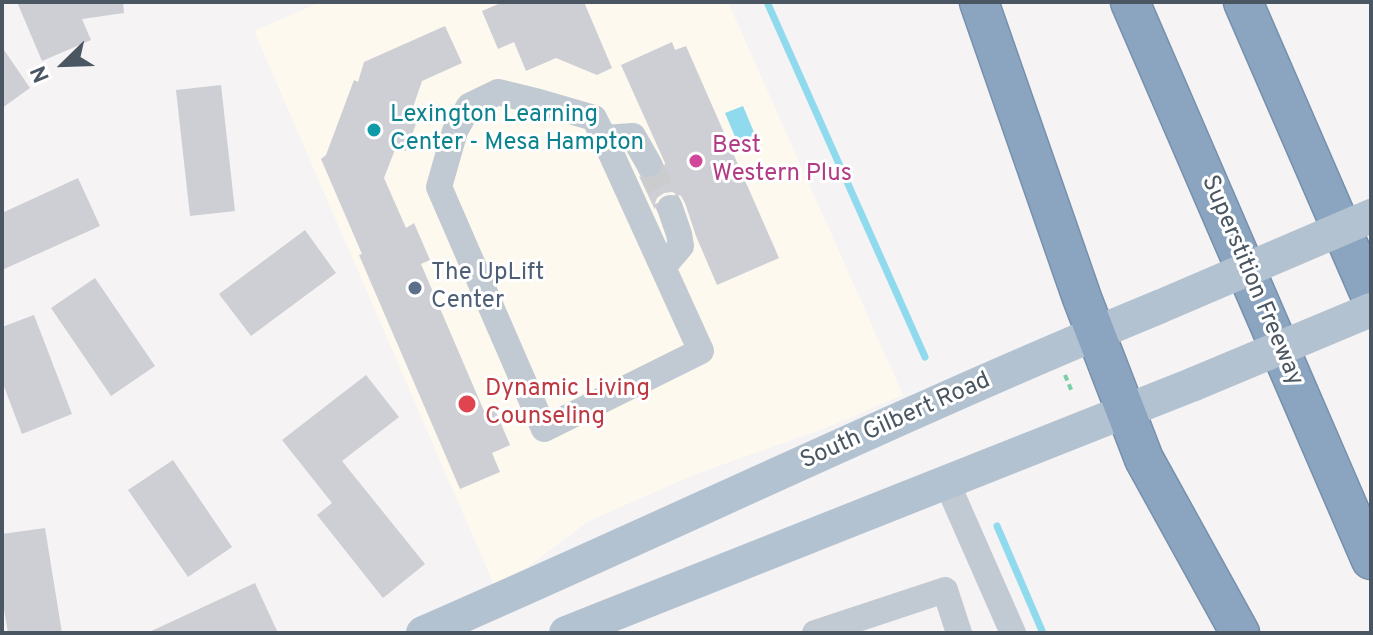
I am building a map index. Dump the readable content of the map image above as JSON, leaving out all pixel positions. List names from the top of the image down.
{
  "streets": {
    "highway": ["Superstition Freeway"],
    "main road": ["South Gilbert Road"]
  },
  "places": [
    "Lexington Learning Center - Mesa Hampton",
    "Best Western Plus",
    "The UpLift Center",
    "Dynamic Living Counseling"
  ],
  "north": "bottom left"
}
